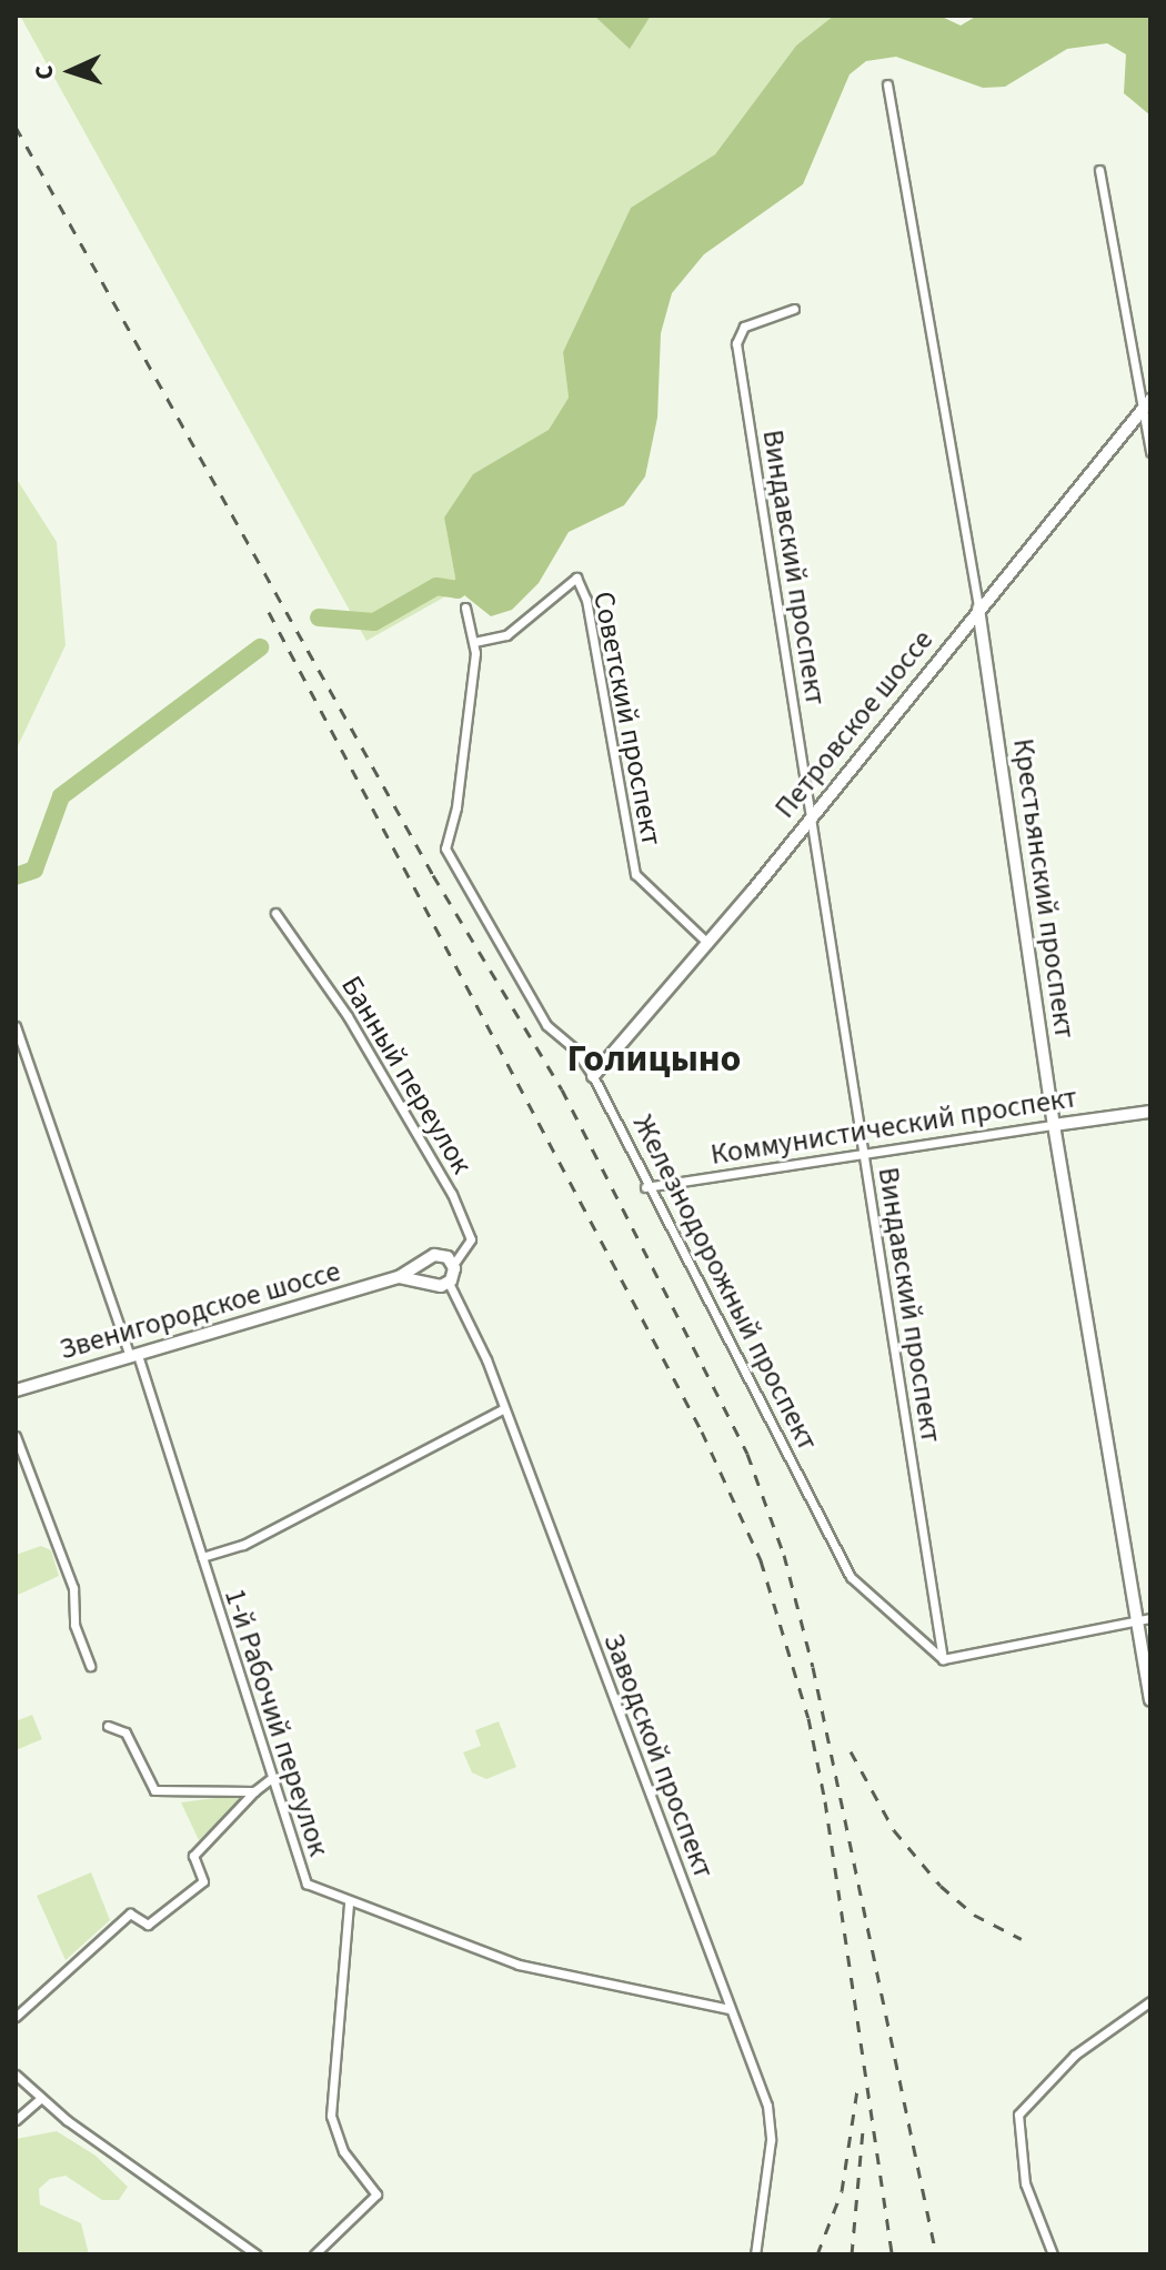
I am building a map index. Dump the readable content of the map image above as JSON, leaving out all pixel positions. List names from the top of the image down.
{
  "streets": {
    "street": [
      "Виндавский проспект",
      "Советский проспект",
      "Петровское шоссе",
      "Крестьянский проспект",
      "Банный переулок",
      "Коммунистический проспект",
      "Железнодорожный проспект",
      "Звенигородское шоссе",
      "1-й Рабочий переулок",
      "Заводской проспект"
    ]
  },
  "crossings": [
    ["Виндавский проспект", "Петровское шоссе"],
    ["Виндавский проспект", "Коммунистический проспект"],
    ["Виндавский проспект", "Железнодорожный проспект"],
    ["Советский проспект", "Петровское шоссе"],
    ["Советский проспект", "Железнодорожный проспект"],
    ["Петровское шоссе", "Крестьянский проспект"],
    ["Петровское шоссе", "Железнодорожный проспект"],
    ["Крестьянский проспект", "Коммунистический проспект"],
    ["Банный переулок", "Заводской проспект"],
    ["Коммунистический проспект", "Железнодорожный проспект"],
    ["Звенигородское шоссе", "1-й Рабочий переулок"],
    ["1-й Рабочий переулок", "Заводской проспект"]
  ],
  "districts": ["Голицыно"],
  "north": "left"
}
